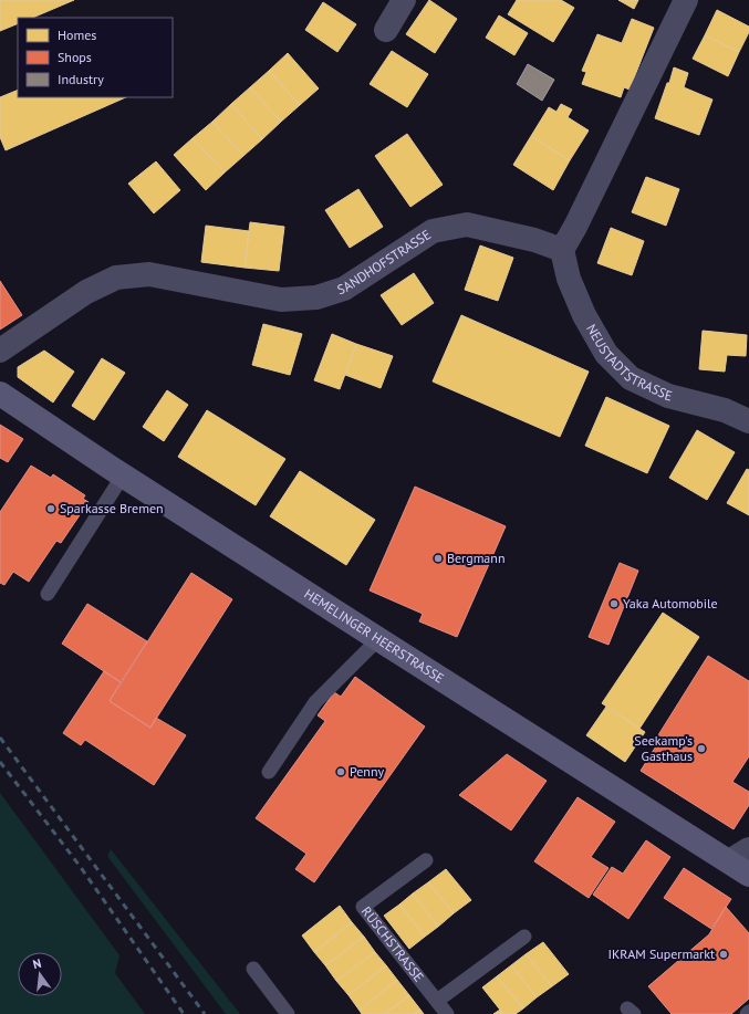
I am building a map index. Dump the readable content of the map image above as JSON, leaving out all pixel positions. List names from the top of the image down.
{
  "streets": {
    "main road": ["HEMELINGER HEERSTRASSE"],
    "street": ["SANDHOFSTRASSE", "NEUSTADTSTRASSE"],
    "lane": ["RÜSCHSTRASSE"]
  },
  "crossings": [
    ["SANDHOFSTRASSE", "NEUSTADTSTRASSE"]
  ],
  "places": [
    "Sparkasse Bremen",
    "Bergmann",
    "Yaka Automobile",
    "Seekamp's Gasthaus",
    "Penny",
    "IKRAM Supermarkt"
  ],
  "legend": ["Homes", "Shops", "Industry"],
  "north": "top"
}
